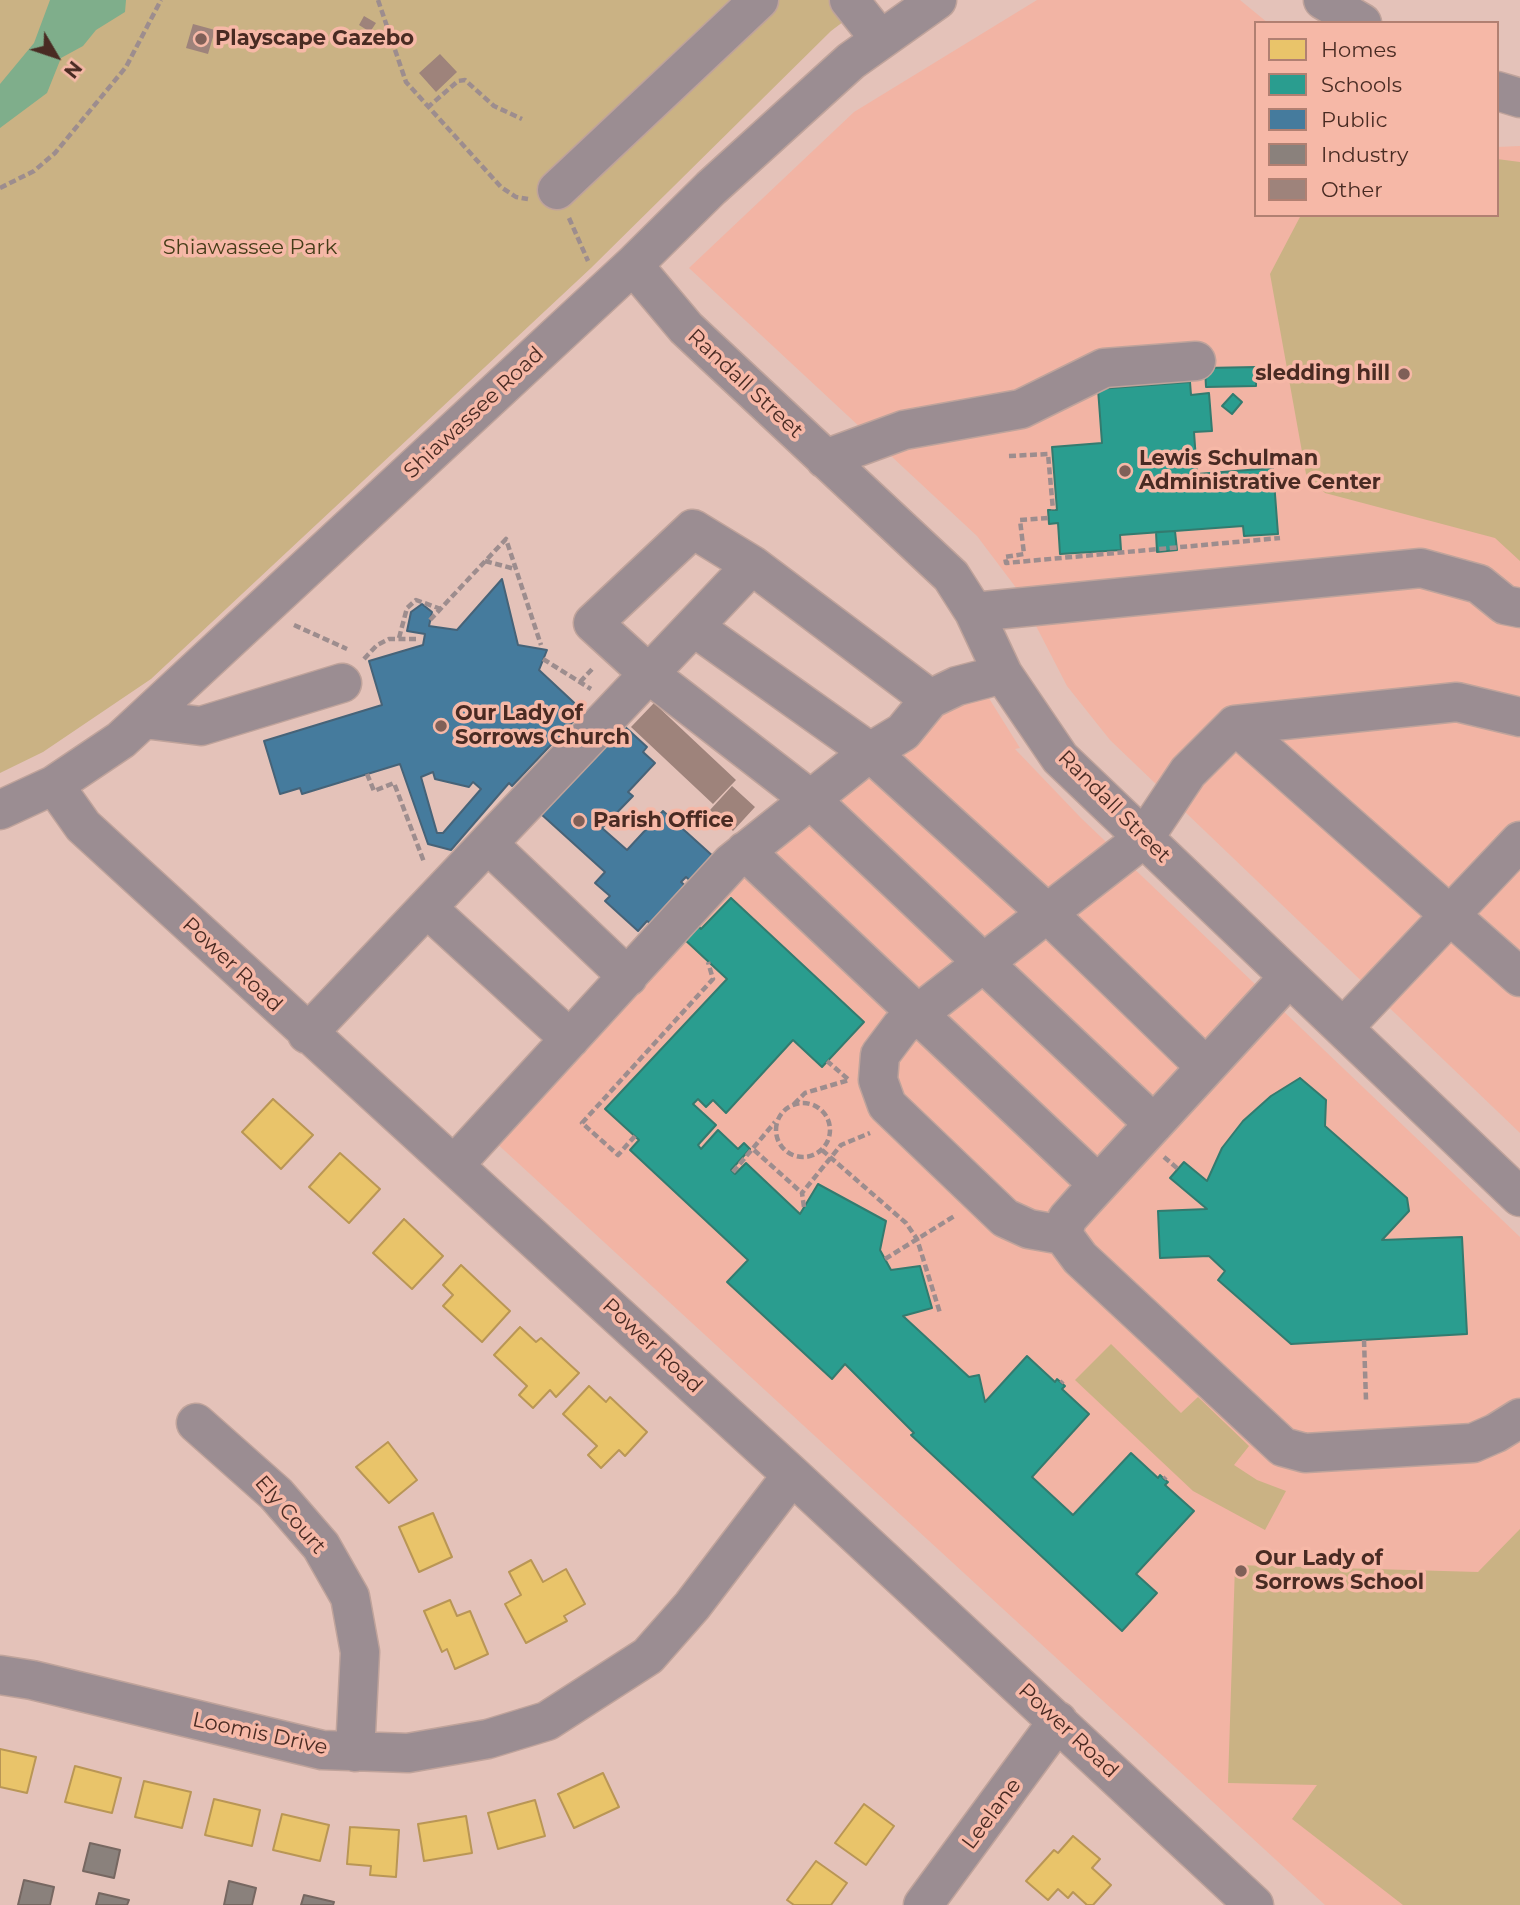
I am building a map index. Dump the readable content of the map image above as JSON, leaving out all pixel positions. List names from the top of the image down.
{
  "streets": {
    "street": [
      "Randall Street",
      "Shiawassee Road",
      "Power Road",
      "Ely Court",
      "Loomis Drive",
      "Leelane"
    ]
  },
  "crossings": [
    ["Randall Street", "Shiawassee Road"],
    ["Shiawassee Road", "Power Road"],
    ["Power Road", "Loomis Drive"],
    ["Power Road", "Leelane"],
    ["Ely Court", "Loomis Drive"]
  ],
  "parks": ["Shiawassee Park"],
  "places": [
    "Playscape Gazebo",
    "sledding hill",
    "Lewis Schulman Administrative Center",
    "Our Lady of Sorrows Church",
    "Parish Office",
    "Our Lady of Sorrows School"
  ],
  "legend": [
    "Homes",
    "Schools",
    "Public",
    "Industry",
    "Other"
  ],
  "north": "bottom right"
}
